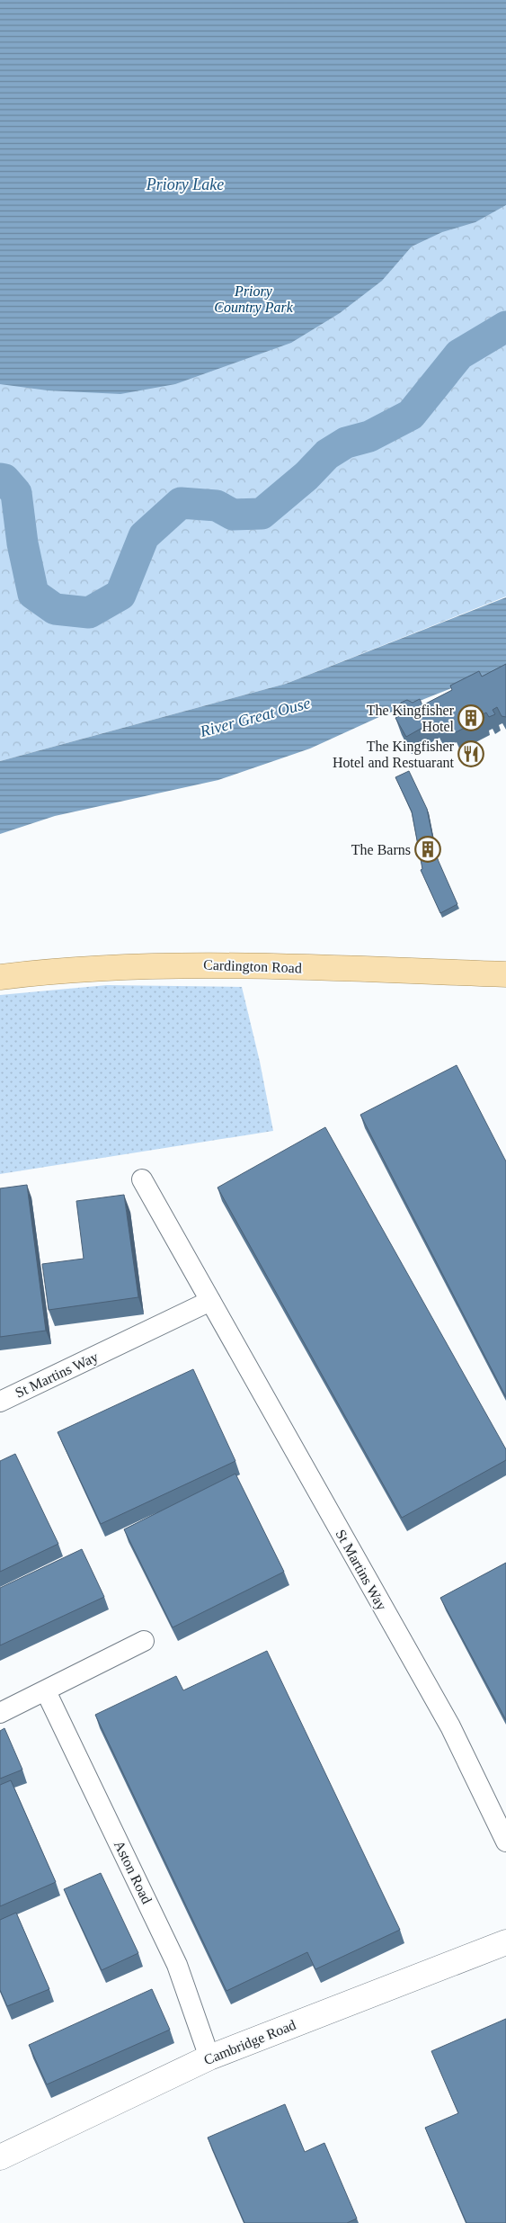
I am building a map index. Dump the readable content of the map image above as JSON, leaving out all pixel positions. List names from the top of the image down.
{
  "streets": {
    "main road": ["Cardington Road"],
    "street": ["St Martins Way", "Aston Road", "Cambridge Road"]
  },
  "crossings": [
    ["Aston Road", "Cambridge Road"]
  ],
  "water": ["Priory Lake", "River Great Ouse"],
  "parks": ["Priory Country Park"],
  "places": {
    "building": ["The Kingfisher Hotel", "The Barns"],
    "restaurant": ["The Kingfisher Hotel and Restuarant"]
  }
}
